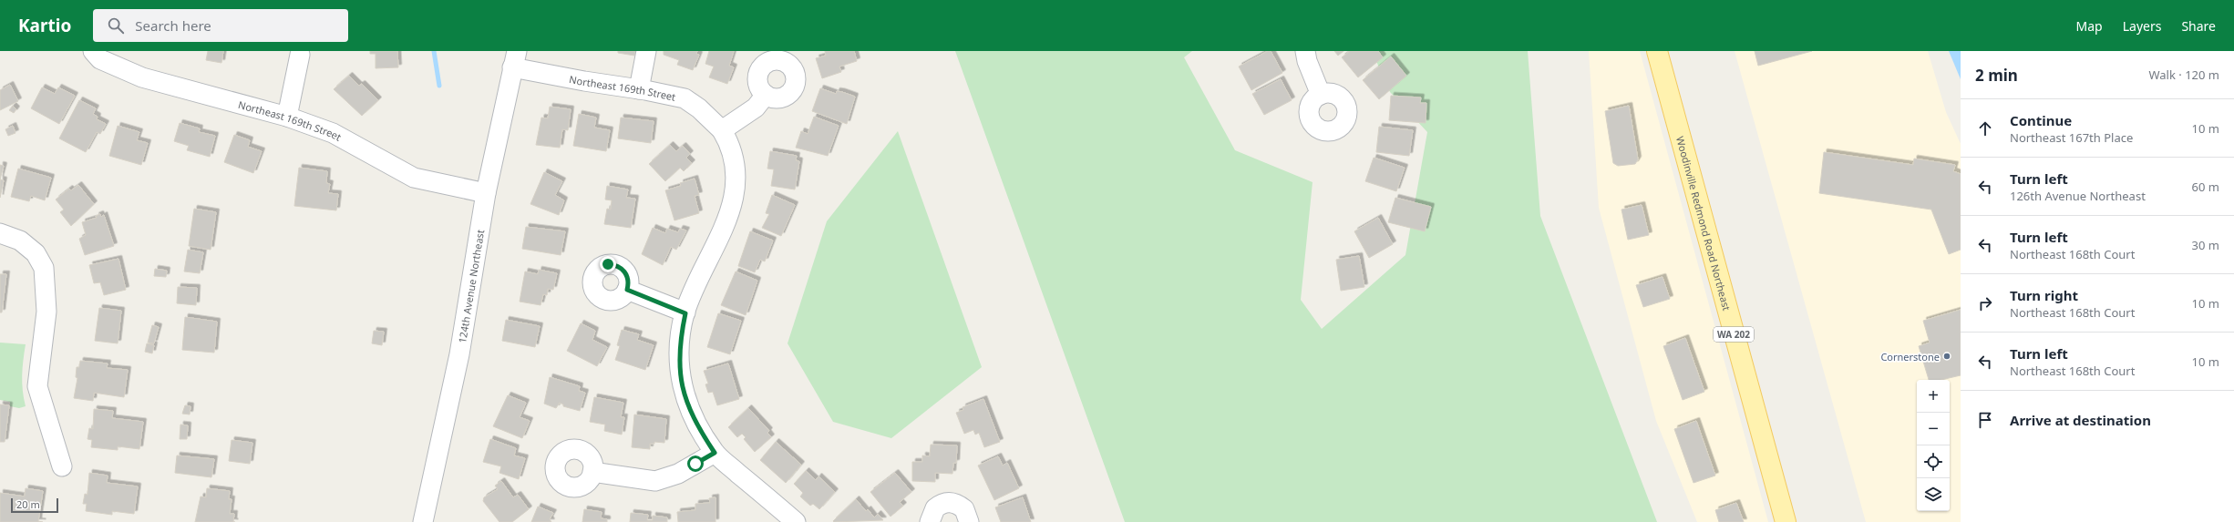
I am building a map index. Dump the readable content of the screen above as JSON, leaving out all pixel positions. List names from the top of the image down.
{
  "streets": {
    "main road": ["Woodinville Redmond Road Northeast", "WA 202"],
    "street": ["Northeast 169th Street", "124th Avenue Northeast"]
  },
  "crossings": [
    ["Northeast 169th Street", "124th Avenue Northeast"]
  ],
  "places": ["Cornerstone"],
  "scale_bar": "20 m",
  "page": {
    "header": "Kartio",
    "search": "Search here",
    "nav": ["Map", "Layers", "Share"],
    "heading": ["2 min", "Walk · 120 m"],
    "list": [
      ["Continue", "Northeast 167th Place", "10 m"],
      ["Turn left", "126th Avenue Northeast", "60 m"],
      ["Turn left", "Northeast 168th Court", "30 m"],
      ["Turn right", "Northeast 168th Court", "10 m"],
      ["Turn left", "Northeast 168th Court", "10 m"],
      "Arrive at destination"
    ],
    "map_buttons": ["+", "−"],
    "scale": "20 m"
  }
}
